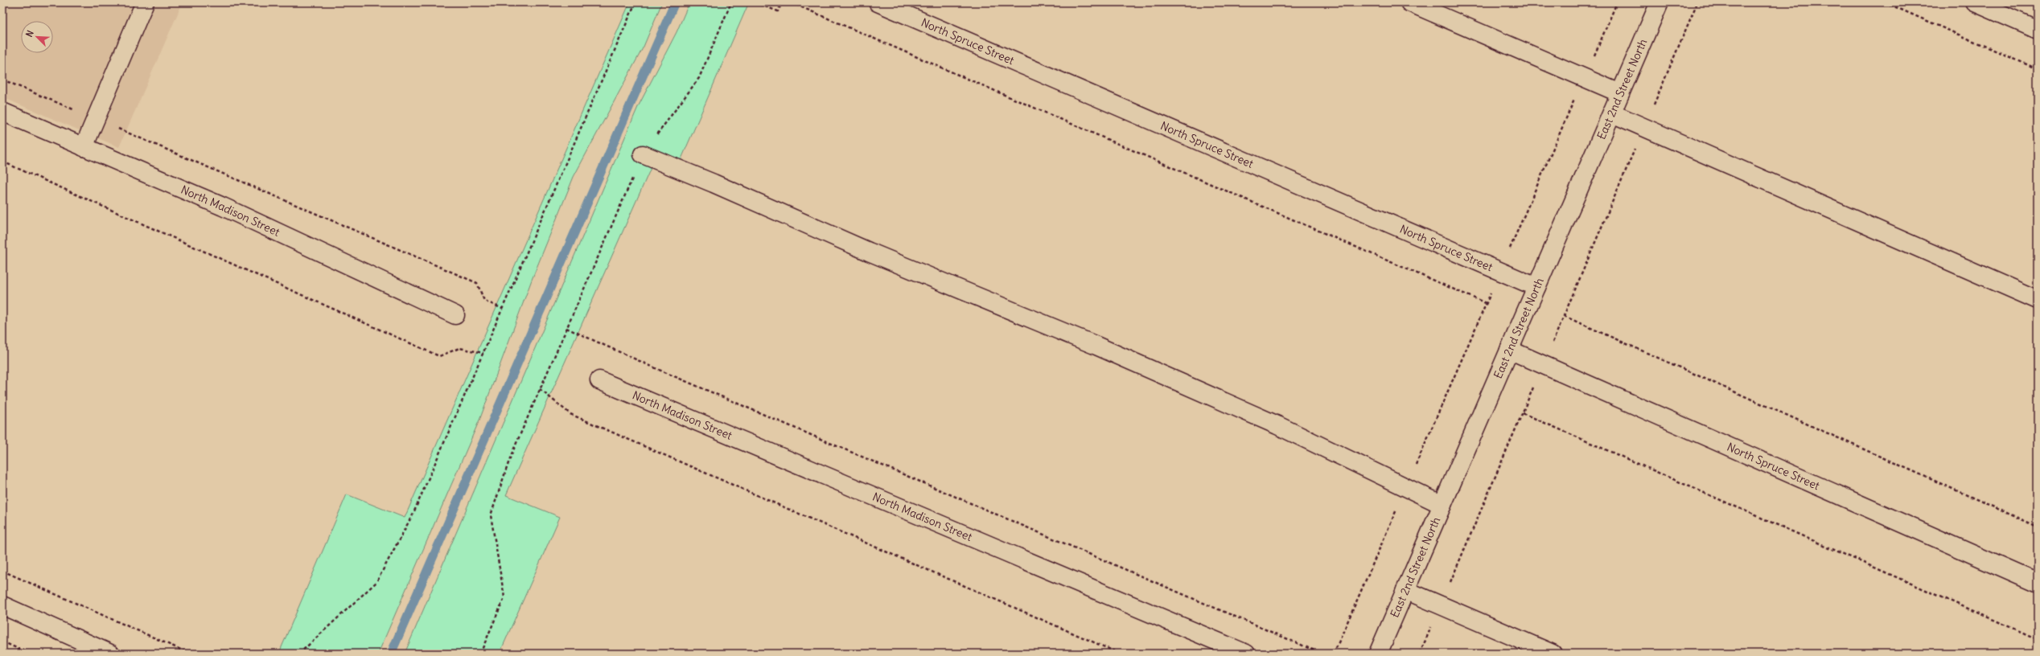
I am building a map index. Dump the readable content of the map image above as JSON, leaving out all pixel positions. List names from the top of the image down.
{
  "streets": {
    "street": ["North Spruce Street", "East 2nd Street North", "North Madison Street"]
  },
  "crossings": [
    ["North Spruce Street", "East 2nd Street North"]
  ],
  "north": "top left"
}
